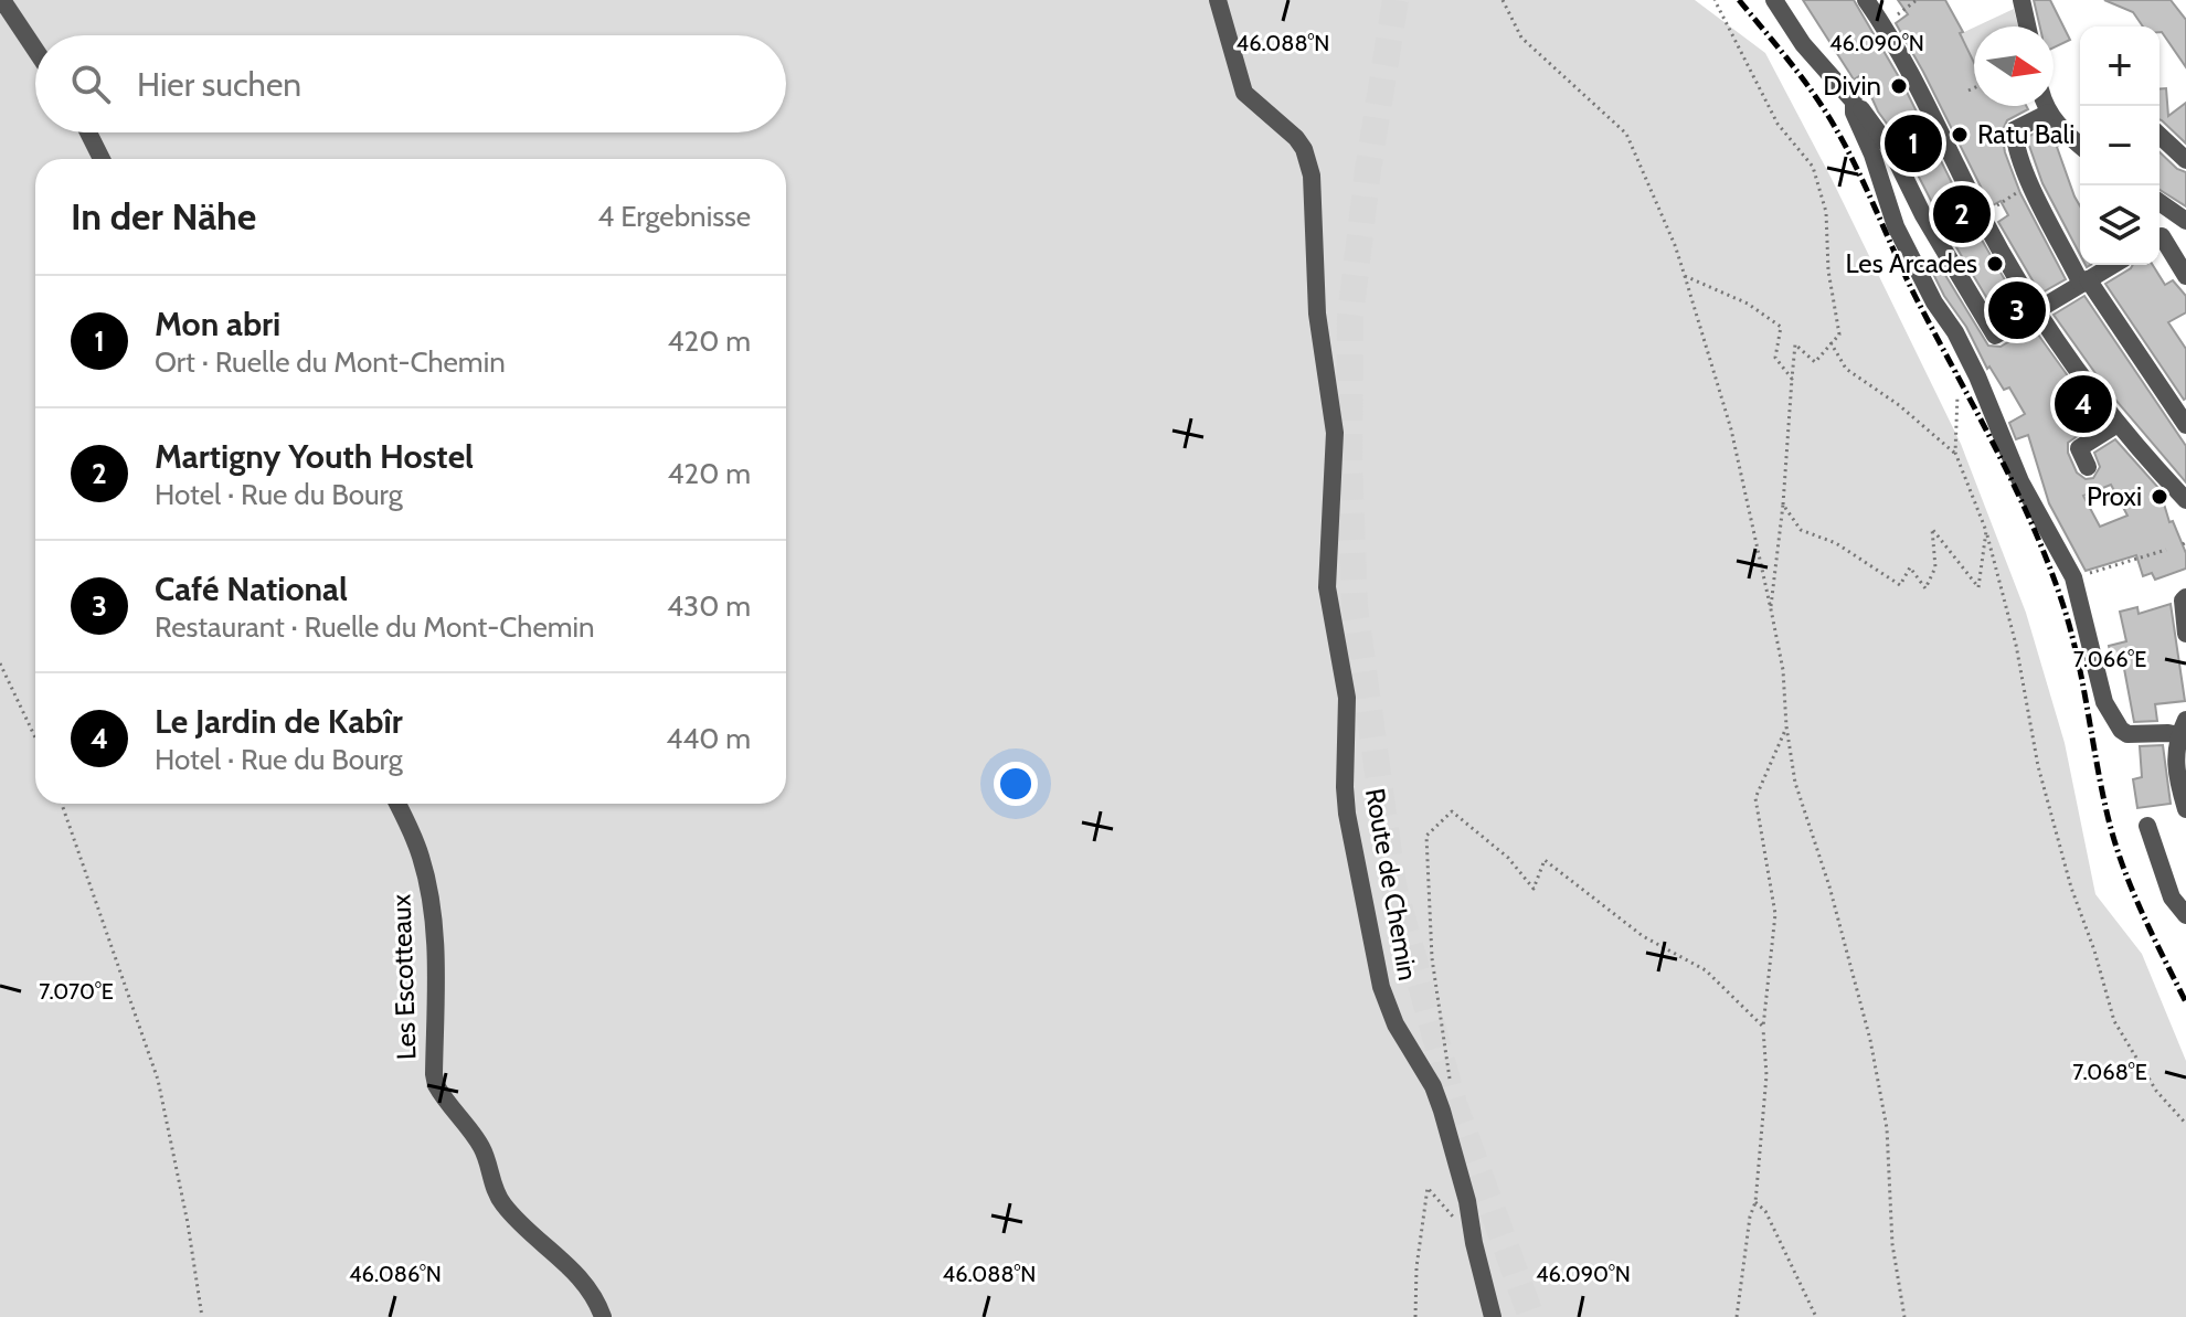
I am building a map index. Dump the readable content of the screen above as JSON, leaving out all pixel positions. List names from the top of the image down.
{
  "streets": {
    "street": ["Route de Chemin", "Les Escotteaux"]
  },
  "places": [
    "Divin",
    "Ratu Bali",
    "Les Arcades",
    "Proxi"
  ],
  "north": "right",
  "page": {
    "map_buttons": ["+", "−"],
    "search": "Hier suchen",
    "pins": [
      "1",
      "2",
      "3",
      "4"
    ],
    "heading": ["In der Nähe", "4 Ergebnisse"],
    "list": [
      {
        "mark": "1",
        "name": "Mon abri",
        "note": "Ort · Ruelle du Mont-Chemin",
        "value": "420 m"
      },
      {
        "mark": "2",
        "name": "Martigny Youth Hostel",
        "note": "Hotel · Rue du Bourg",
        "value": "420 m"
      },
      {
        "mark": "3",
        "name": "Café National",
        "note": "Restaurant · Ruelle du Mont-Chemin",
        "value": "430 m"
      },
      {
        "mark": "4",
        "name": "Le Jardin de Kabîr",
        "note": "Hotel · Rue du Bourg",
        "value": "440 m"
      }
    ]
  },
  "coordinates": [
    "46.088°N",
    "46.090°N",
    "7.066°E",
    "7.070°E",
    "7.068°E",
    "46.086°N"
  ]
}
